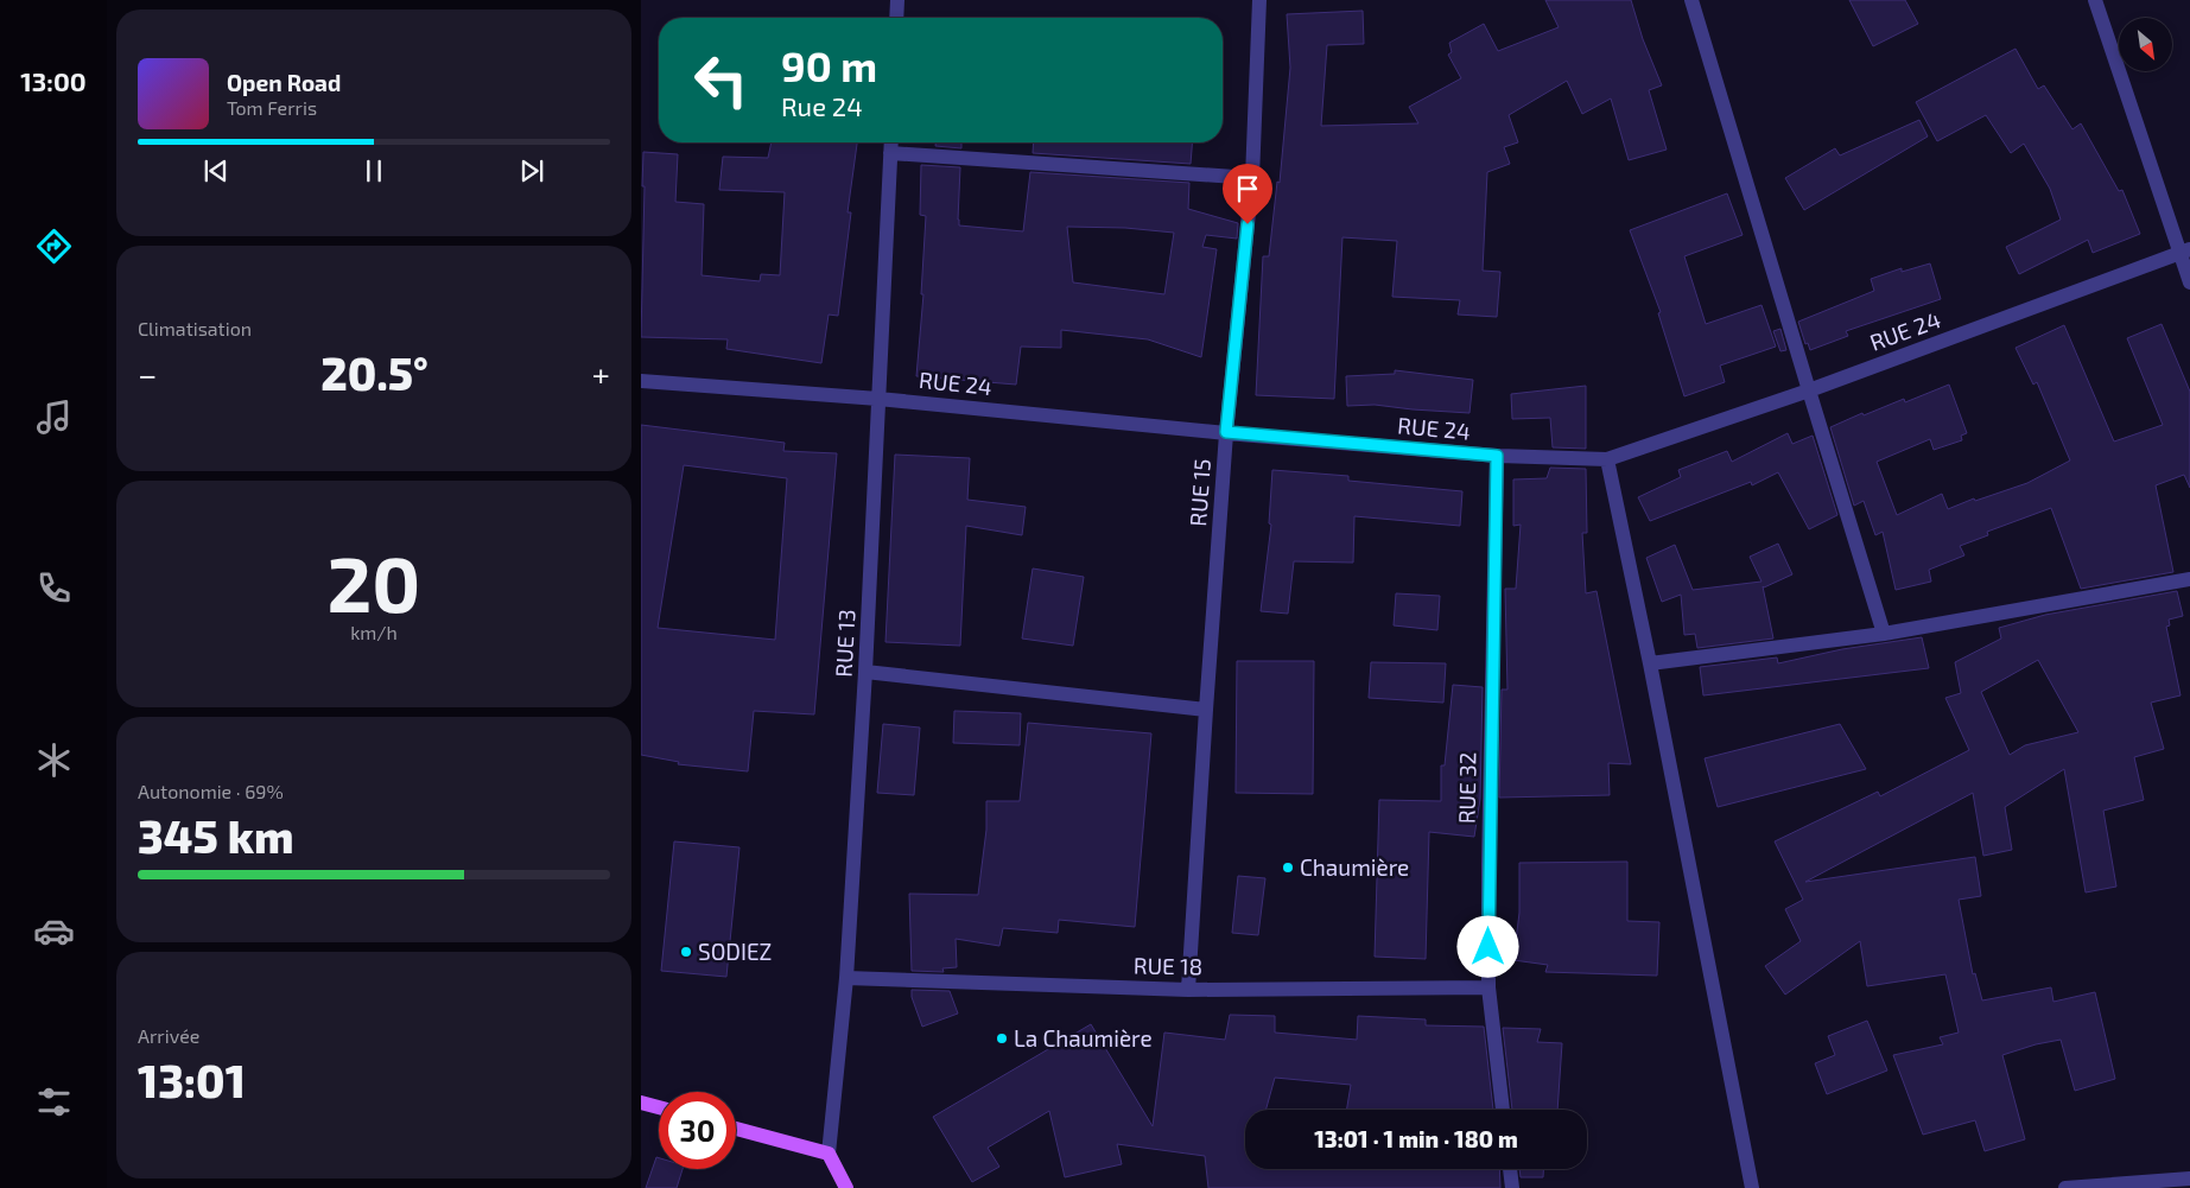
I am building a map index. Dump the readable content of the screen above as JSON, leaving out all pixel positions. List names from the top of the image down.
{
  "streets": {
    "street": [
      "RUE 24",
      "RUE 15",
      "RUE 13",
      "RUE 32",
      "RUE 18"
    ]
  },
  "crossings": [
    ["RUE 24", "RUE 15"],
    ["RUE 24", "RUE 13"],
    ["RUE 24", "RUE 32"],
    ["RUE 15", "RUE 18"],
    ["RUE 13", "RUE 18"],
    ["RUE 32", "RUE 18"]
  ],
  "places": ["Chaumière", "SODIEZ", "La Chaumière"],
  "north": "bottom right",
  "page": {
    "tabs": "13:00",
    "turn": ["90 m", "Rue 24"],
    "song": ["Open Road", "Tom Ferris"],
    "tile": [
      "Climatisation",
      ["20", "km/h"],
      ["Autonomie · 69%", "345 km"],
      ["Arrivée", "13:01"]
    ],
    "heat": ["−", "20.5°", "+"],
    "limit": "30",
    "trip": "13:01 · 1 min · 180 m"
  }
}
